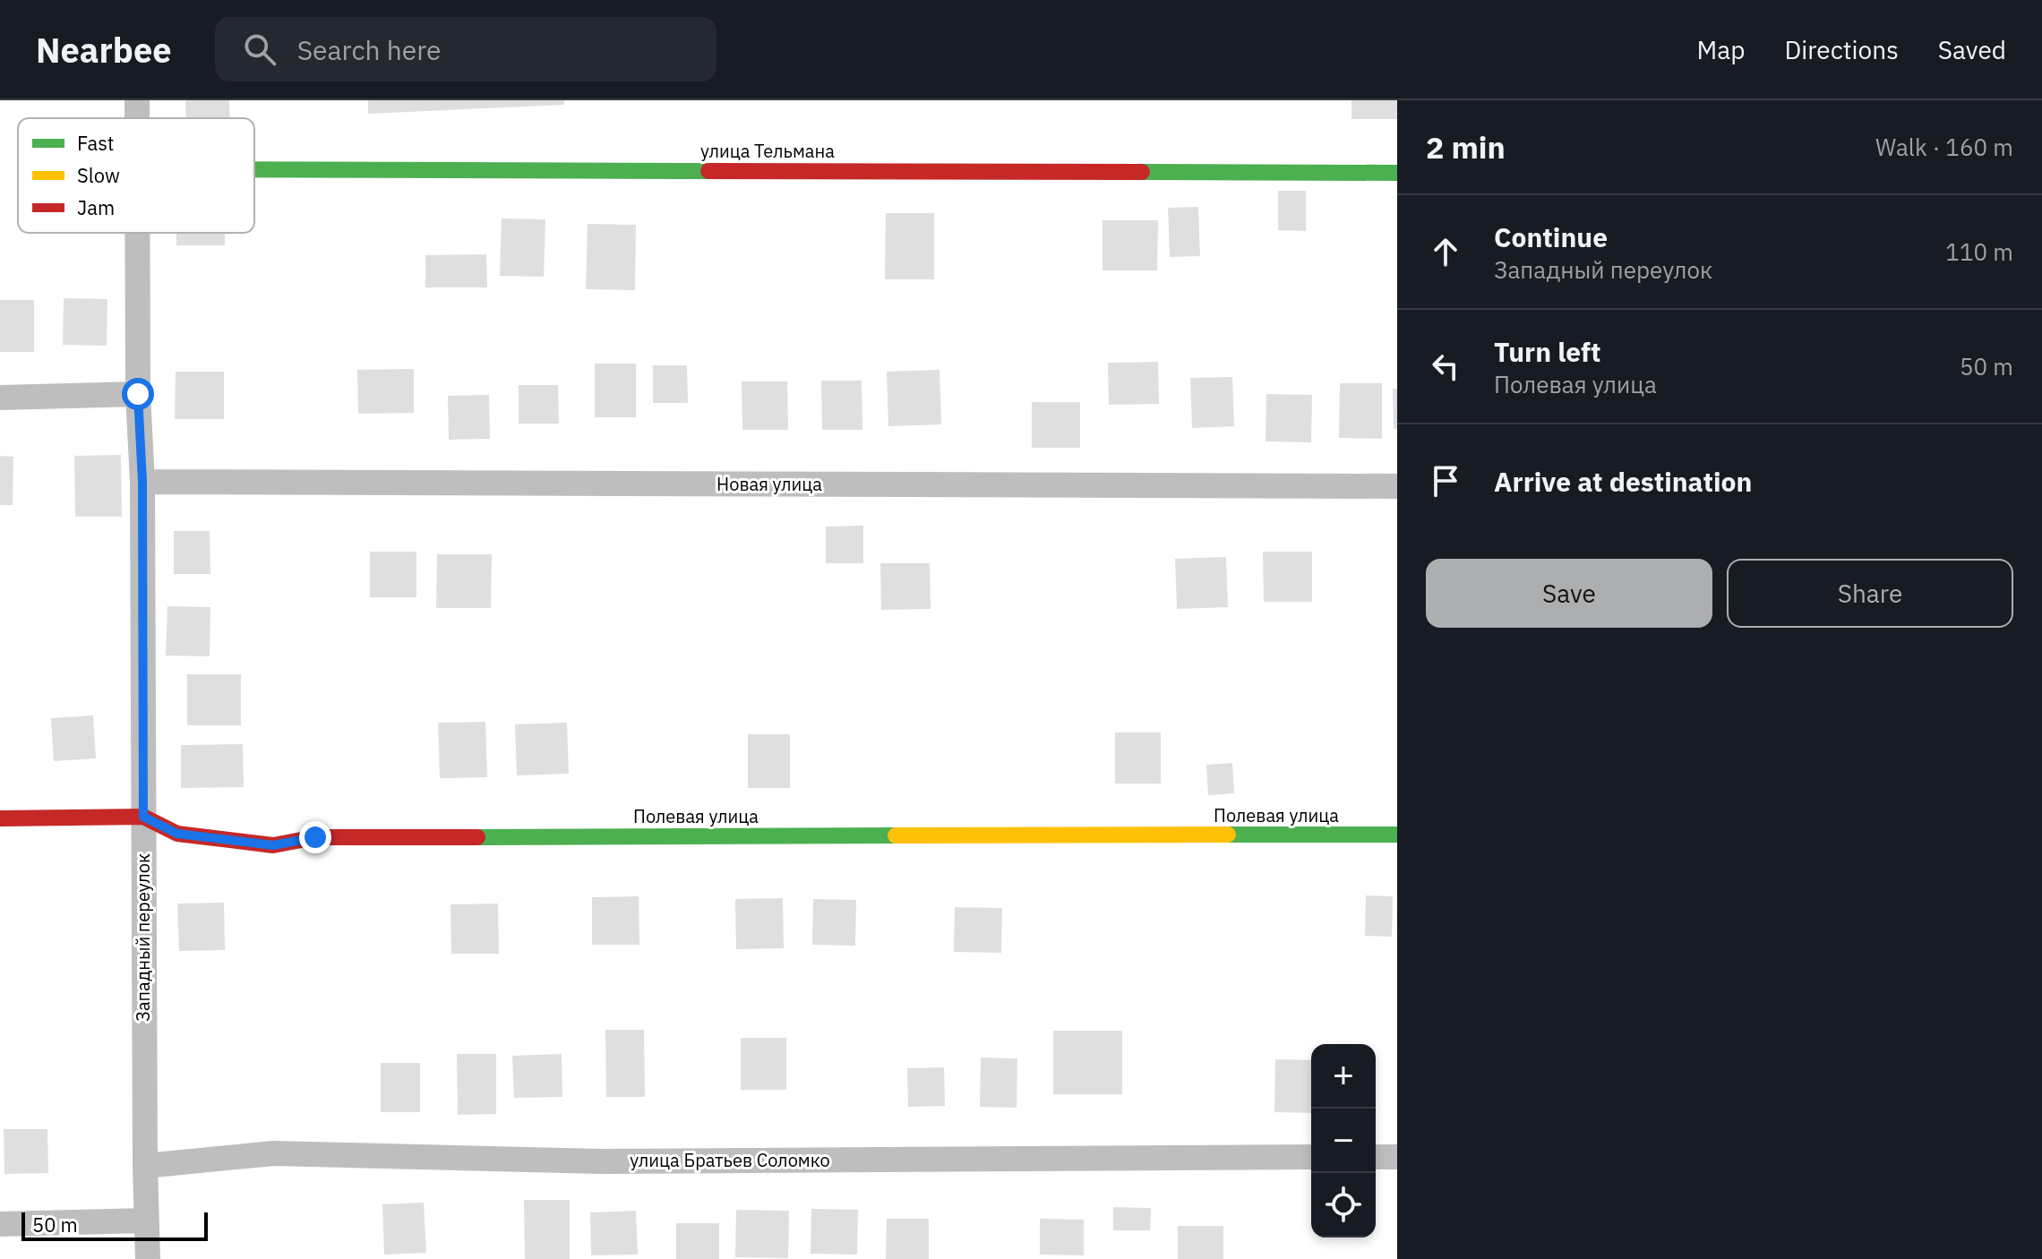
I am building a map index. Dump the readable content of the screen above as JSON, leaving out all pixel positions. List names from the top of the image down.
{
  "streets": {
    "street": [
      "улица Тельмана",
      "Новая улица",
      "Полевая улица",
      "Западный переулок",
      "улица Братьев Соломко"
    ]
  },
  "crossings": [
    ["Новая улица", "Западный переулок"],
    ["Полевая улица", "Западный переулок"],
    ["Западный переулок", "улица Братьев Соломко"]
  ],
  "legend": ["Fast", "Slow", "Jam"],
  "scale_bar": "50 m",
  "page": {
    "header": "Nearbee",
    "search": "Search here",
    "nav": ["Map", "Directions", "Saved"],
    "heading": ["2 min", "Walk · 160 m"],
    "list": [
      ["Continue", "Западный переулок", "110 m"],
      ["Turn left", "Полевая улица", "50 m"],
      "Arrive at destination"
    ],
    "buttons": ["Save", "Share"],
    "map_buttons": ["+", "−"],
    "scale": "50 m"
  }
}
